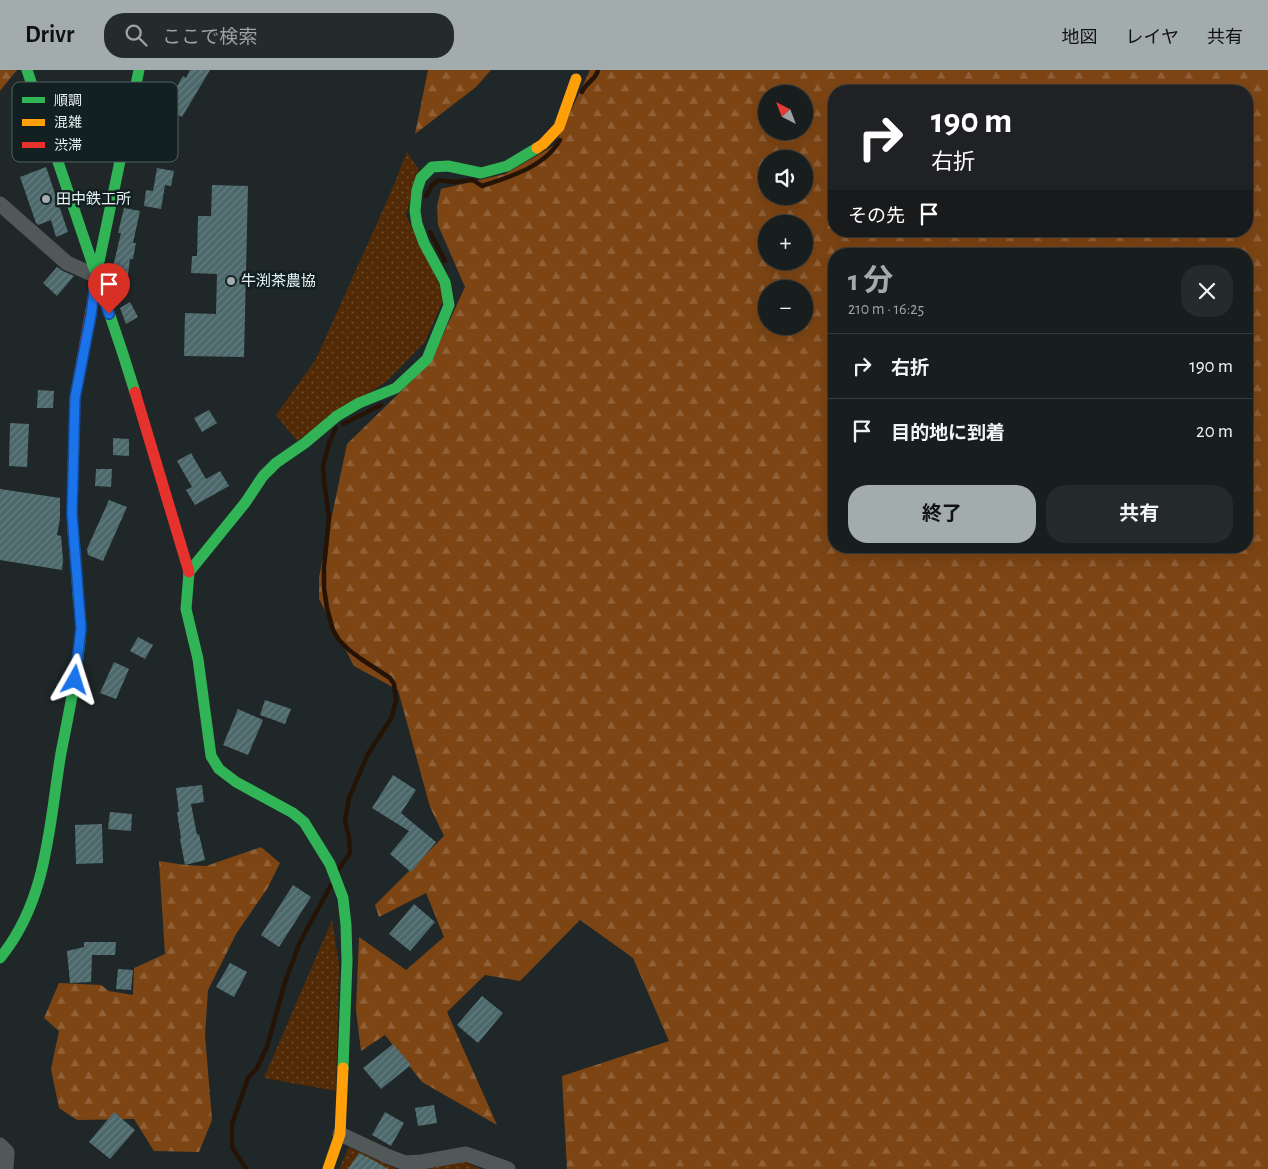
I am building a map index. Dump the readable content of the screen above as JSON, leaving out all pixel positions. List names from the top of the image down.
{
  "places": ["田中鉄工所", "牛渕茶農協"],
  "legend": ["順調", "混雑", "渋滞"],
  "north": "top left",
  "page": {
    "header": "Drivr",
    "search": "ここで検索",
    "nav": ["地図", "レイヤ", "共有"],
    "map_buttons": ["+", "−"],
    "turn": ["190 m", "右折"],
    "then": "その先",
    "heading": ["1 分", "210 m · 16:25"],
    "list": [
      {
        "name": "右折",
        "value": "190 m"
      },
      {
        "name": "目的地に到着",
        "value": "20 m"
      }
    ],
    "buttons": ["終了", "共有"]
  }
}
